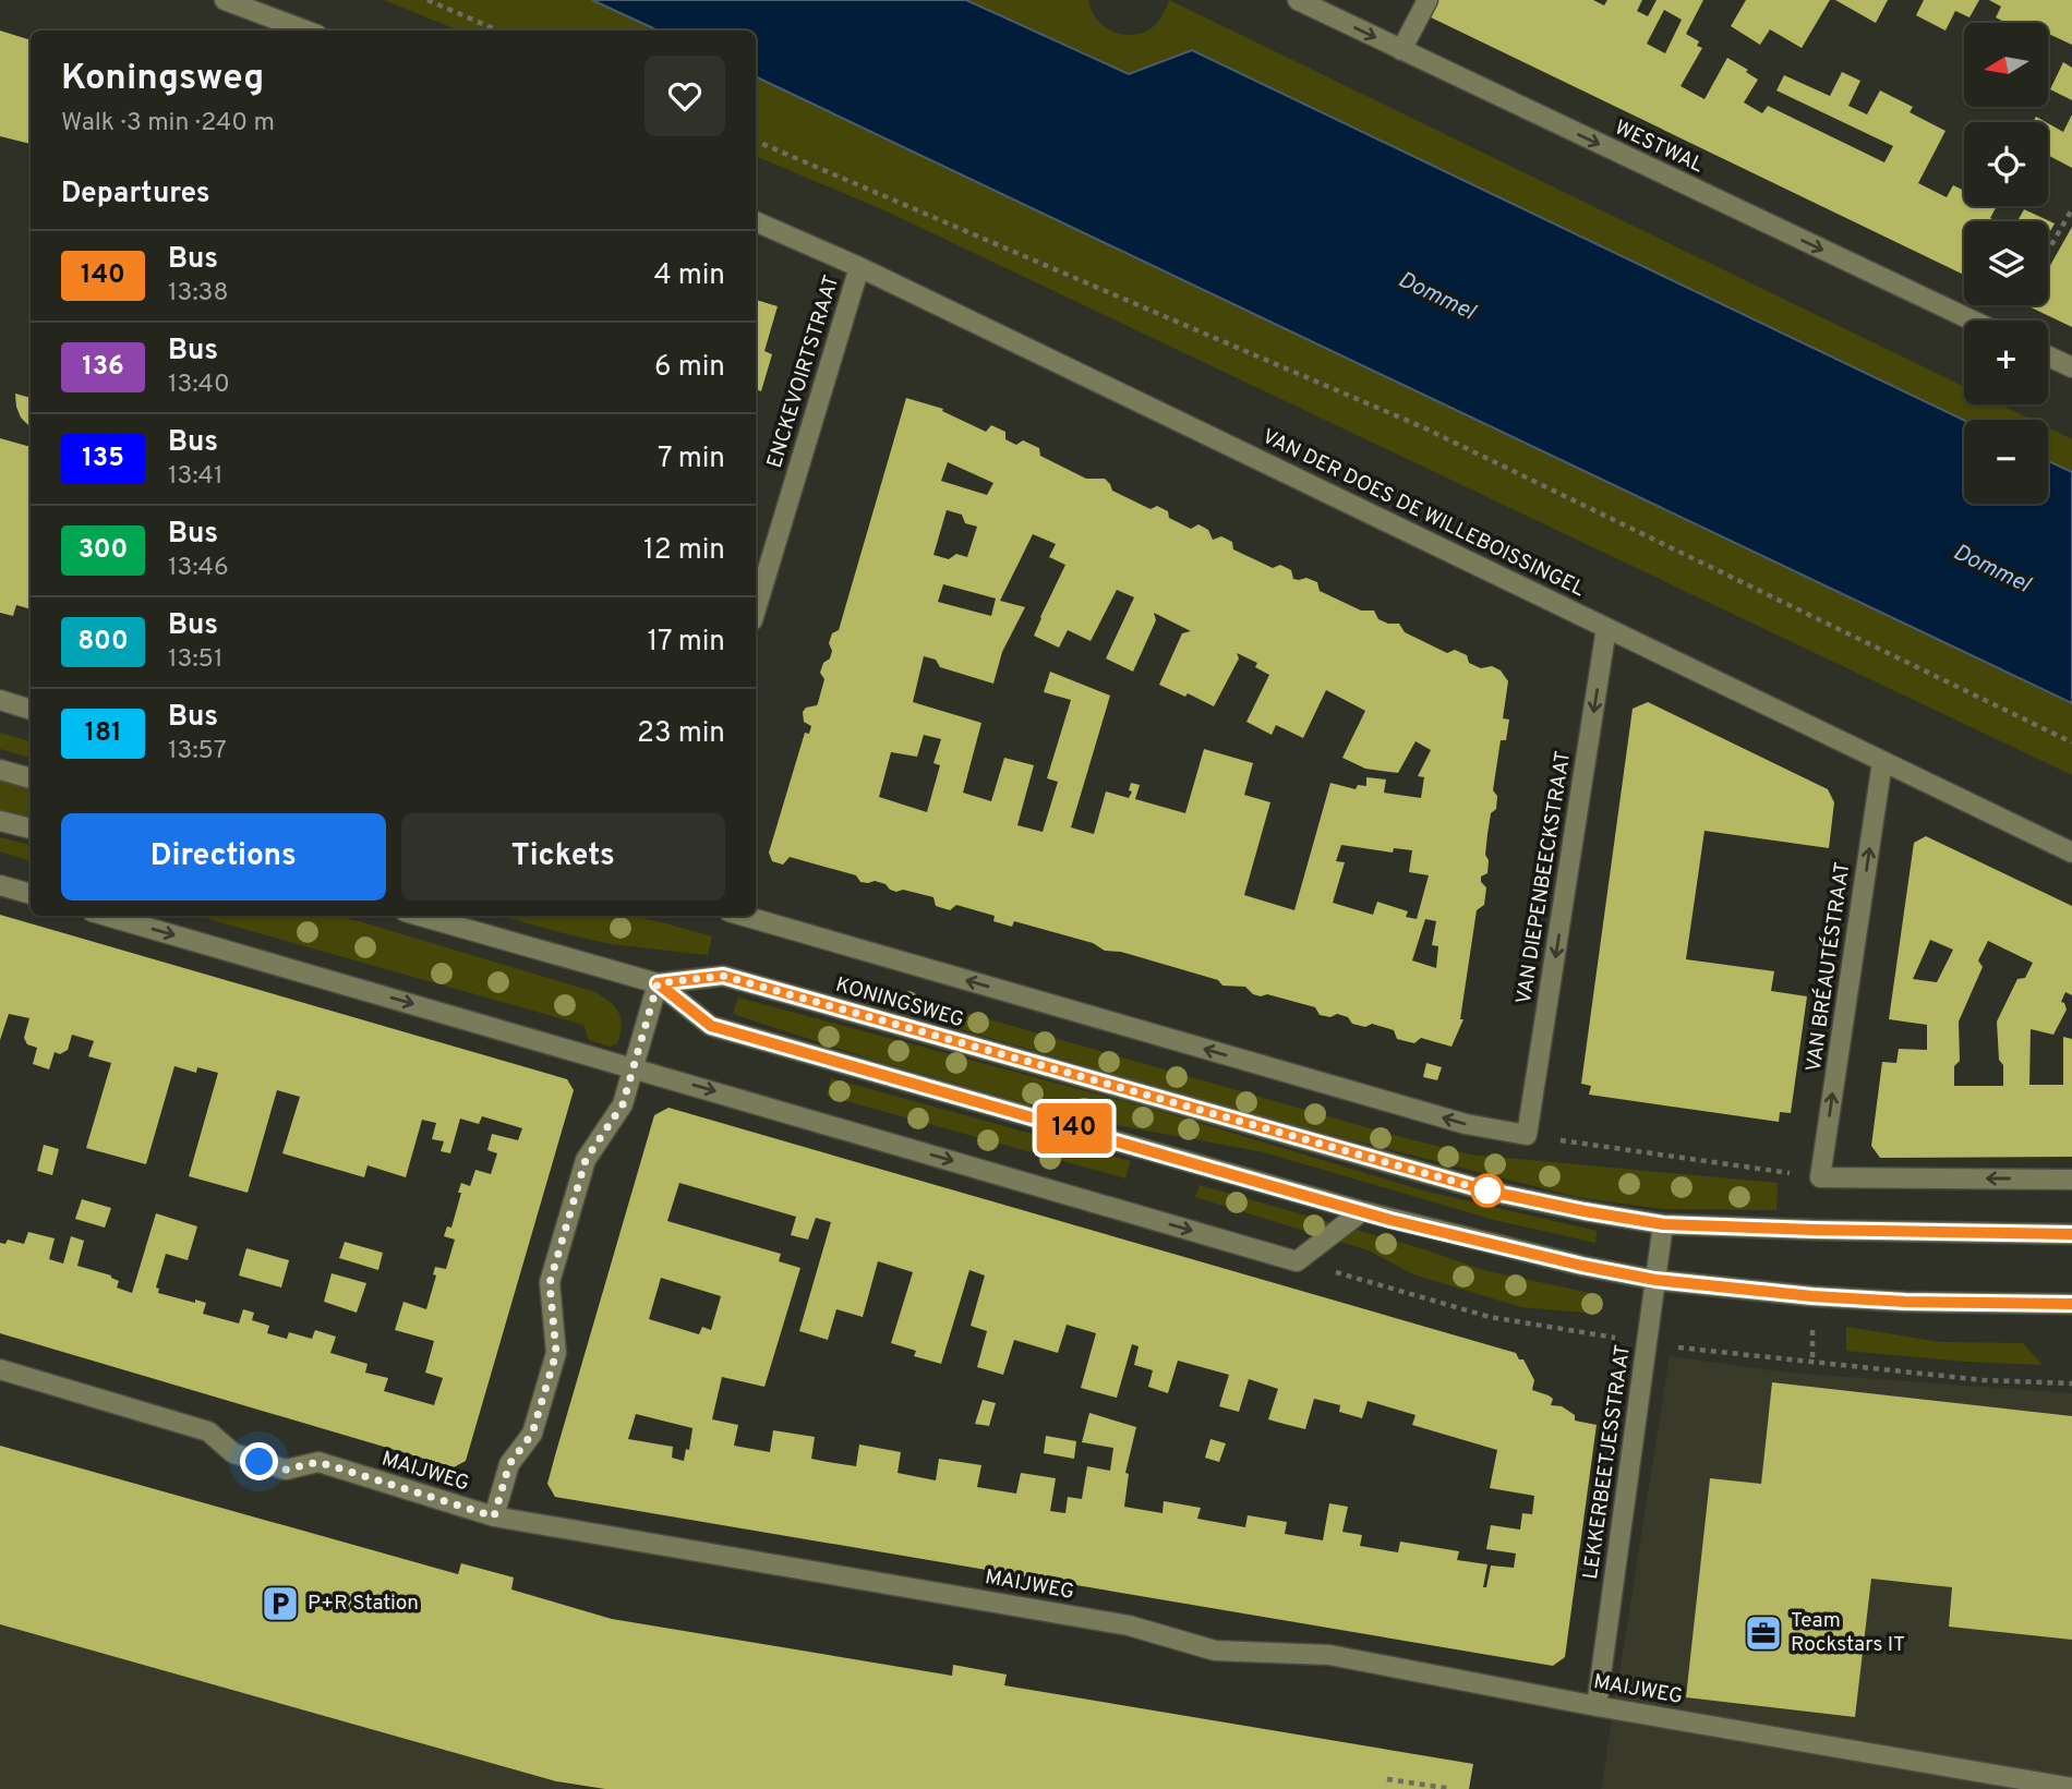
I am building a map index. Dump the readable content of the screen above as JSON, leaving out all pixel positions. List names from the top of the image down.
{
  "streets": {
    "street": [
      "WESTWAL",
      "ENCKEVOIRTSTRAAT",
      "VAN DER DOES DE WILLEBOISSINGEL",
      "VAN DIEPENBEECKSTRAAT",
      "VAN BRÉAUTÉSTRAAT",
      "KONINGSWEG",
      "LEKKERBEETJESSTRAAT",
      "MAIJWEG"
    ]
  },
  "crossings": [
    ["ENCKEVOIRTSTRAAT", "VAN DER DOES DE WILLEBOISSINGEL"],
    ["VAN DER DOES DE WILLEBOISSINGEL", "VAN DIEPENBEECKSTRAAT"],
    ["VAN DER DOES DE WILLEBOISSINGEL", "VAN BRÉAUTÉSTRAAT"],
    ["VAN DIEPENBEECKSTRAAT", "KONINGSWEG"],
    ["KONINGSWEG", "LEKKERBEETJESSTRAAT"],
    ["LEKKERBEETJESSTRAAT", "MAIJWEG"]
  ],
  "one_way": ["WESTWAL", "VAN DIEPENBEECKSTRAAT", "VAN BRÉAUTÉSTRAAT"],
  "water": ["Dommel"],
  "places": {
    "parking": ["P+R Station"],
    "office": ["Team Rockstars IT"]
  },
  "lines": ["bus line 140"],
  "north": "left",
  "page": {
    "on_map": "140",
    "map_buttons": ["+", "−"],
    "heading": [
      ["Koningsweg", "Walk · 3 min · 240 m"],
      "Departures"
    ],
    "list": [
      {
        "mark": "140",
        "name": "Bus",
        "note": "13:38",
        "value": "4 min"
      },
      {
        "mark": "136",
        "name": "Bus",
        "note": "13:40",
        "value": "6 min"
      },
      {
        "mark": "135",
        "name": "Bus",
        "note": "13:41",
        "value": "7 min"
      },
      {
        "mark": "300",
        "name": "Bus",
        "note": "13:46",
        "value": "12 min"
      },
      {
        "mark": "800",
        "name": "Bus",
        "note": "13:51",
        "value": "17 min"
      },
      {
        "mark": "181",
        "name": "Bus",
        "note": "13:57",
        "value": "23 min"
      }
    ],
    "buttons": ["Directions", "Tickets"]
  }
}
